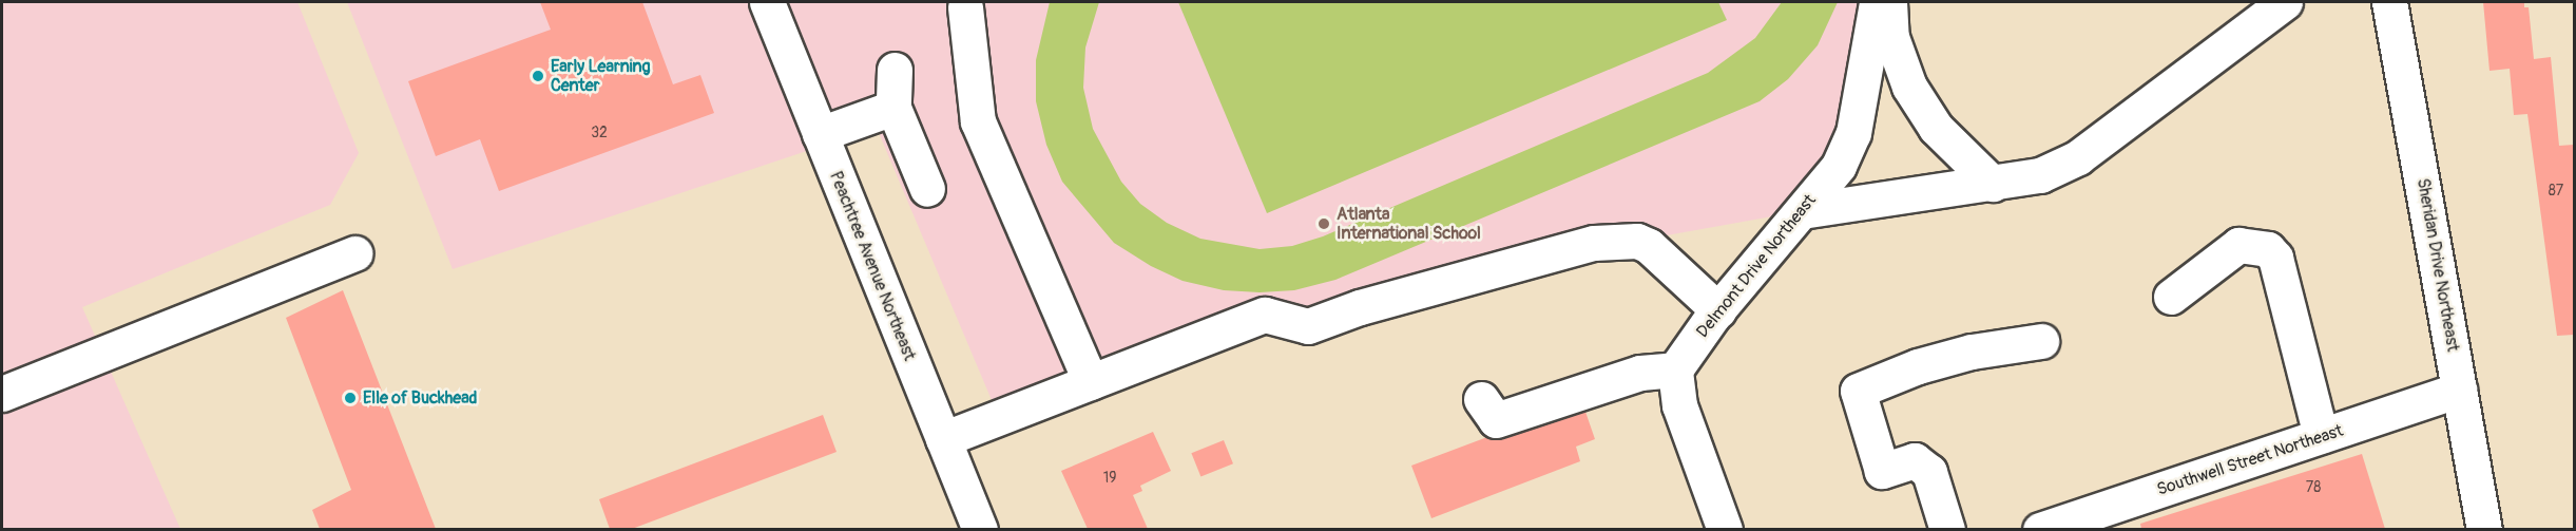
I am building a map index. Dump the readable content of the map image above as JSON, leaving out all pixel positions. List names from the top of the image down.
{
  "streets": {
    "street": [
      "Sheridan Drive Northeast",
      "Peachtree Avenue Northeast",
      "Delmont Drive Northeast",
      "Southwell Street Northeast"
    ]
  },
  "crossings": [
    ["Sheridan Drive Northeast", "Southwell Street Northeast"]
  ],
  "places": ["Early Learning Center", "Atlanta International School", "Elle of Buckhead"],
  "house_numbers": [
    "32",
    "87",
    "19",
    "78"
  ]
}
